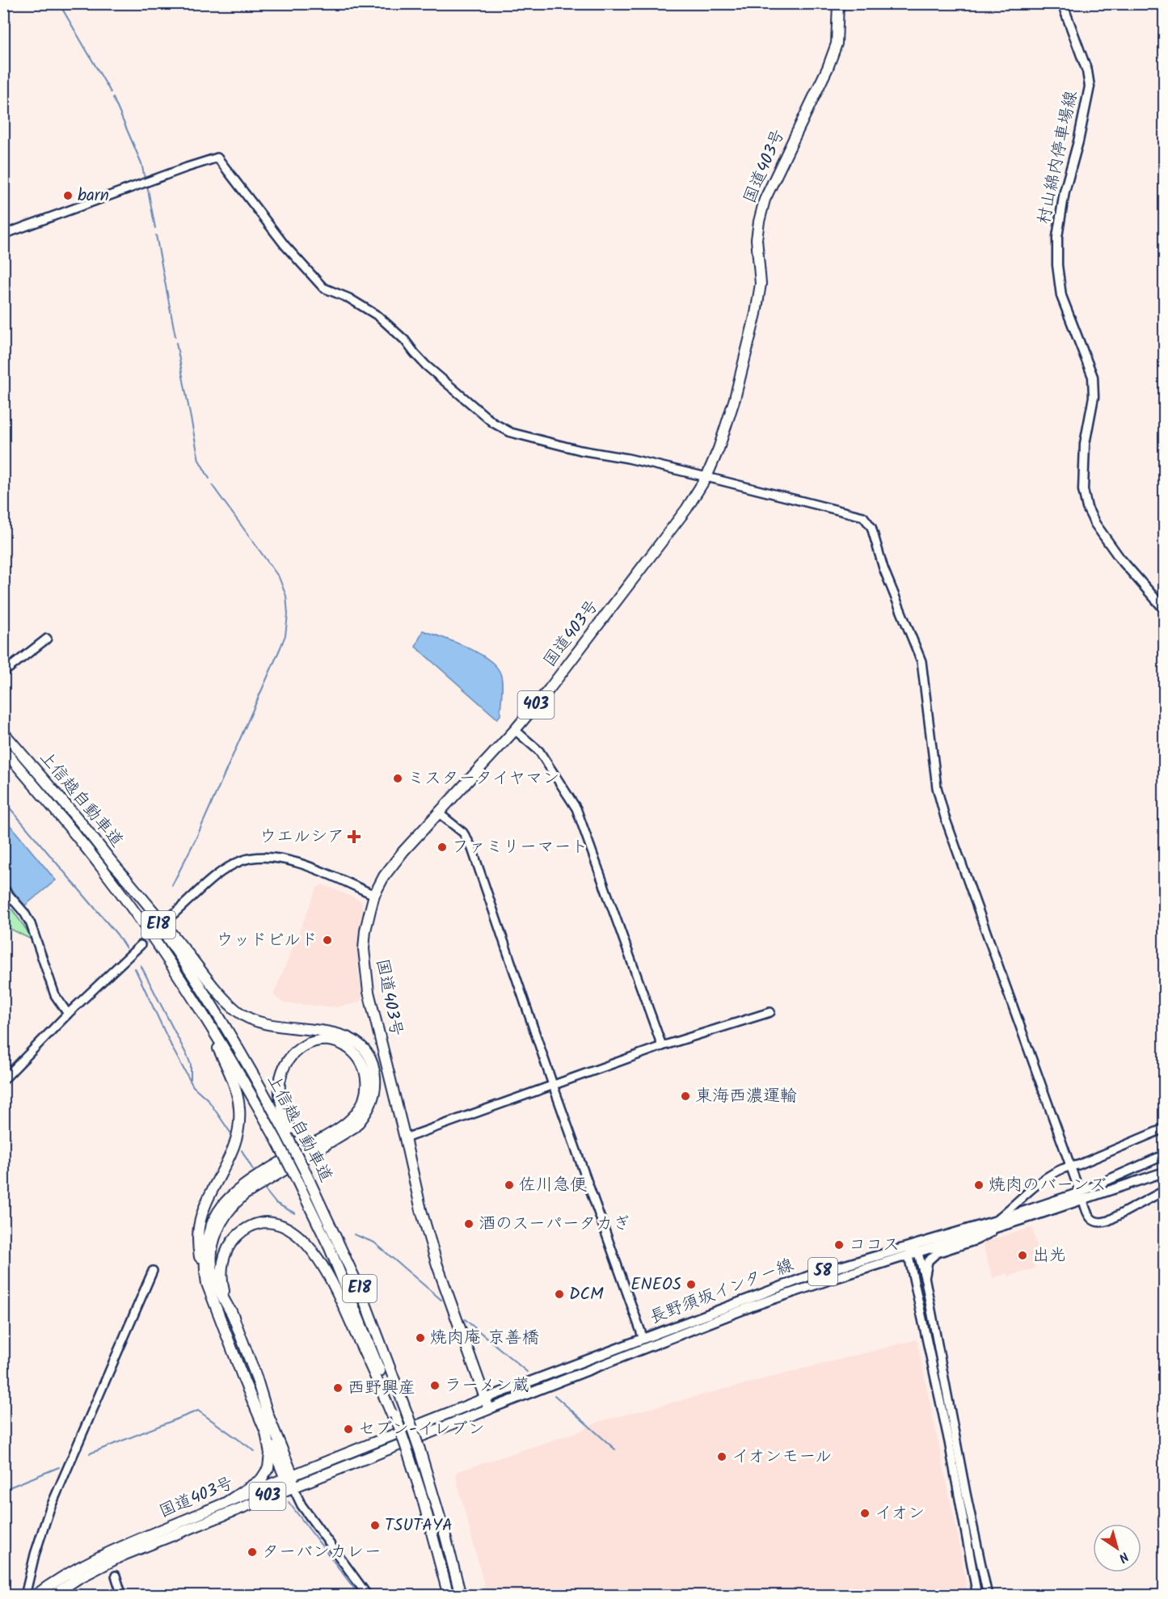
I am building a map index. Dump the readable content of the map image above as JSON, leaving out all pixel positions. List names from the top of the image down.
{
  "streets": {
    "highway": [
      "国道403号",
      "403",
      "上信越自動車道",
      "E18"
    ],
    "main road": ["村山綿内停車場線", "58", "長野須坂インター線"]
  },
  "crossings": [
    ["国道403号", "長野須坂インター線"],
    ["上信越自動車道", "E18"]
  ],
  "places": {
    "other": [
      "barn",
      "ミスタータイヤマン",
      "ファミリーマート",
      "ウッドビルド",
      "東海西濃運輸",
      "佐川急便",
      "焼肉のバーンズ",
      "酒のスーパータカぎ",
      "ココス",
      "出光",
      "ENEOS",
      "DCM",
      "焼肉庵 京善橋",
      "ラーメン蔵",
      "西野興産",
      "セブン-イレブン",
      "イオンモール",
      "イオン",
      "TSUTAYA",
      "ターバンカレー"
    ],
    "health": ["ウエルシア"]
  },
  "north": "bottom right"
}
